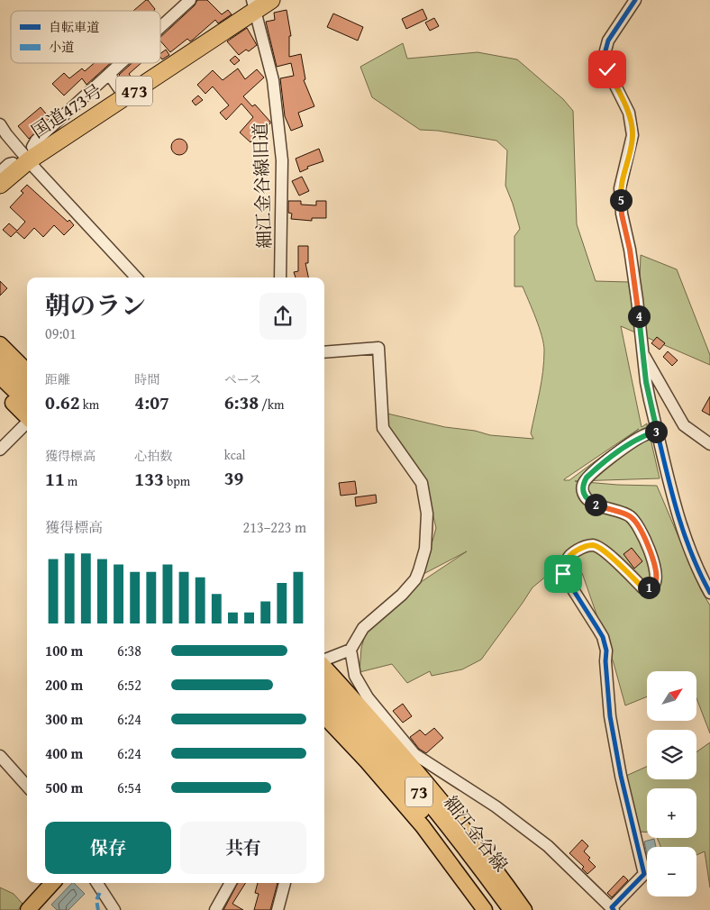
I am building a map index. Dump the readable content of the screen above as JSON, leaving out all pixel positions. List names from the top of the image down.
{
  "streets": {
    "highway": ["473", "国道473号"],
    "main road": ["73", "細江金谷線"],
    "street": ["細江金谷線旧道"]
  },
  "crossings": [
    ["国道473号", "細江金谷線旧道"]
  ],
  "legend": ["自転車道", "小道"],
  "north": "top right",
  "page": {
    "pins": [
      "5",
      "4",
      "3",
      "2",
      "1"
    ],
    "heading": ["朝のラン", "09:01"],
    "stats": [
      ["距離", "0.62 km"],
      ["時間", "4:07"],
      ["ペース", "6:38 /km"],
      ["獲得標高", "11 m"],
      ["心拍数", "133 bpm"],
      ["kcal", "39"]
    ],
    "chart": ["獲得標高", "213–223 m"],
    "list": [
      {
        "name": "100 m",
        "note": "6:38"
      },
      {
        "name": "200 m",
        "note": "6:52"
      },
      {
        "name": "300 m",
        "note": "6:24"
      },
      {
        "name": "400 m",
        "note": "6:24"
      },
      {
        "name": "500 m",
        "note": "6:54"
      }
    ],
    "map_buttons": ["+", "−"],
    "buttons": ["保存", "共有"]
  }
}
